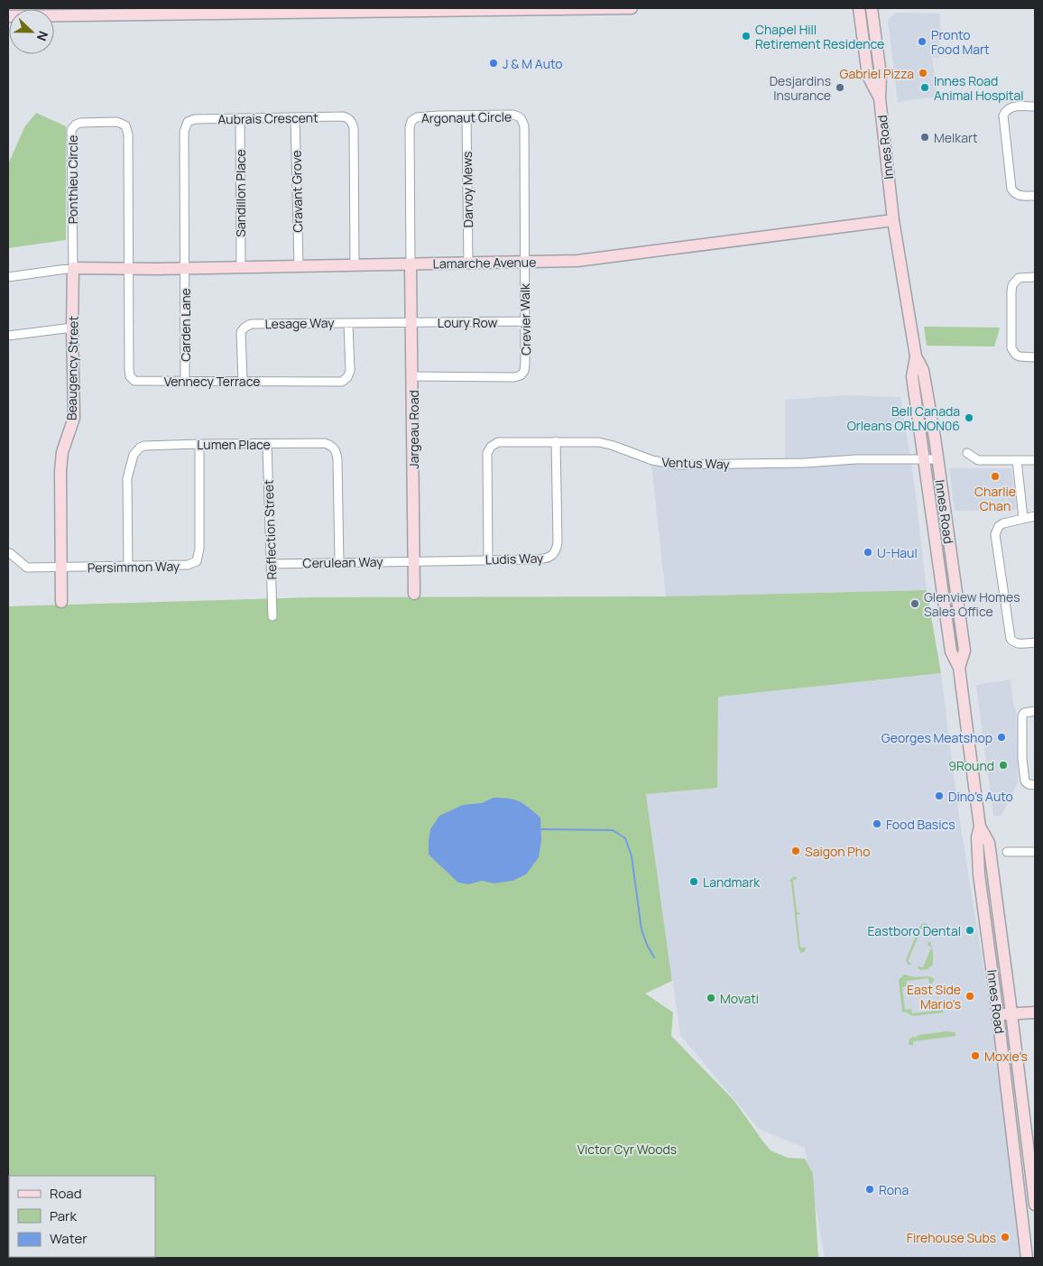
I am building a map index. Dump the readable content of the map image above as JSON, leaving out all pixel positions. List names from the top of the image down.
{
  "streets": {
    "street": [
      "Argonaut Circle",
      "Aubrais Crescent",
      "Innes Road",
      "Ponthieu Circle",
      "Darvoy Mews",
      "Cravant Grove",
      "Sandillon Place",
      "Lamarche Avenue",
      "Crevier Walk",
      "Loury Row",
      "Lesage Way",
      "Carden Lane",
      "Beaugency Street",
      "Vennecy Terrace",
      "Jargeau Road",
      "Lumen Place",
      "Ventus Way",
      "Reflection Street",
      "Ludis Way",
      "Cerulean Way",
      "Persimmon Way"
    ]
  },
  "crossings": [
    ["Argonaut Circle", "Darvoy Mews"],
    ["Argonaut Circle", "Lamarche Avenue"],
    ["Argonaut Circle", "Crevier Walk"],
    ["Argonaut Circle", "Jargeau Road"],
    ["Aubrais Crescent", "Cravant Grove"],
    ["Aubrais Crescent", "Sandillon Place"],
    ["Aubrais Crescent", "Lamarche Avenue"],
    ["Aubrais Crescent", "Carden Lane"],
    ["Innes Road", "Lamarche Avenue"],
    ["Innes Road", "Ventus Way"],
    ["Ponthieu Circle", "Lamarche Avenue"],
    ["Ponthieu Circle", "Beaugency Street"],
    ["Ponthieu Circle", "Vennecy Terrace"],
    ["Darvoy Mews", "Lamarche Avenue"],
    ["Cravant Grove", "Lamarche Avenue"],
    ["Sandillon Place", "Lamarche Avenue"],
    ["Lamarche Avenue", "Crevier Walk"],
    ["Lamarche Avenue", "Carden Lane"],
    ["Lamarche Avenue", "Beaugency Street"],
    ["Lamarche Avenue", "Vennecy Terrace"],
    ["Lamarche Avenue", "Jargeau Road"],
    ["Crevier Walk", "Loury Row"],
    ["Crevier Walk", "Jargeau Road"],
    ["Loury Row", "Lesage Way"],
    ["Loury Row", "Jargeau Road"],
    ["Lesage Way", "Vennecy Terrace"],
    ["Lesage Way", "Jargeau Road"],
    ["Carden Lane", "Vennecy Terrace"],
    ["Beaugency Street", "Persimmon Way"],
    ["Jargeau Road", "Ludis Way"],
    ["Jargeau Road", "Cerulean Way"],
    ["Lumen Place", "Reflection Street"],
    ["Lumen Place", "Cerulean Way"],
    ["Lumen Place", "Persimmon Way"],
    ["Ventus Way", "Ludis Way"],
    ["Reflection Street", "Cerulean Way"],
    ["Ludis Way", "Cerulean Way"]
  ],
  "parks": ["Victor Cyr Woods"],
  "places": [
    "Chapel Hill Retirement Residence",
    "Pronto Food Mart",
    "J & M Auto",
    "Gabriel Pizza",
    "Desjardins Insurance",
    "Innes Road Animal Hospital",
    "Melkart",
    "Bell Canada Orleans ORLNON06",
    "Charlie Chan",
    "U-Haul",
    "Glenview Homes Sales Office",
    "Georges Meatshop",
    "9Round",
    "Dino's Auto",
    "Food Basics",
    "Saigon Pho",
    "Landmark",
    "Eastboro Dental",
    "East Side Mario's",
    "Movati",
    "Moxie's",
    "Rona",
    "Firehouse Subs"
  ],
  "legend": ["Road", "Park", "Water"],
  "north": "right"
}
